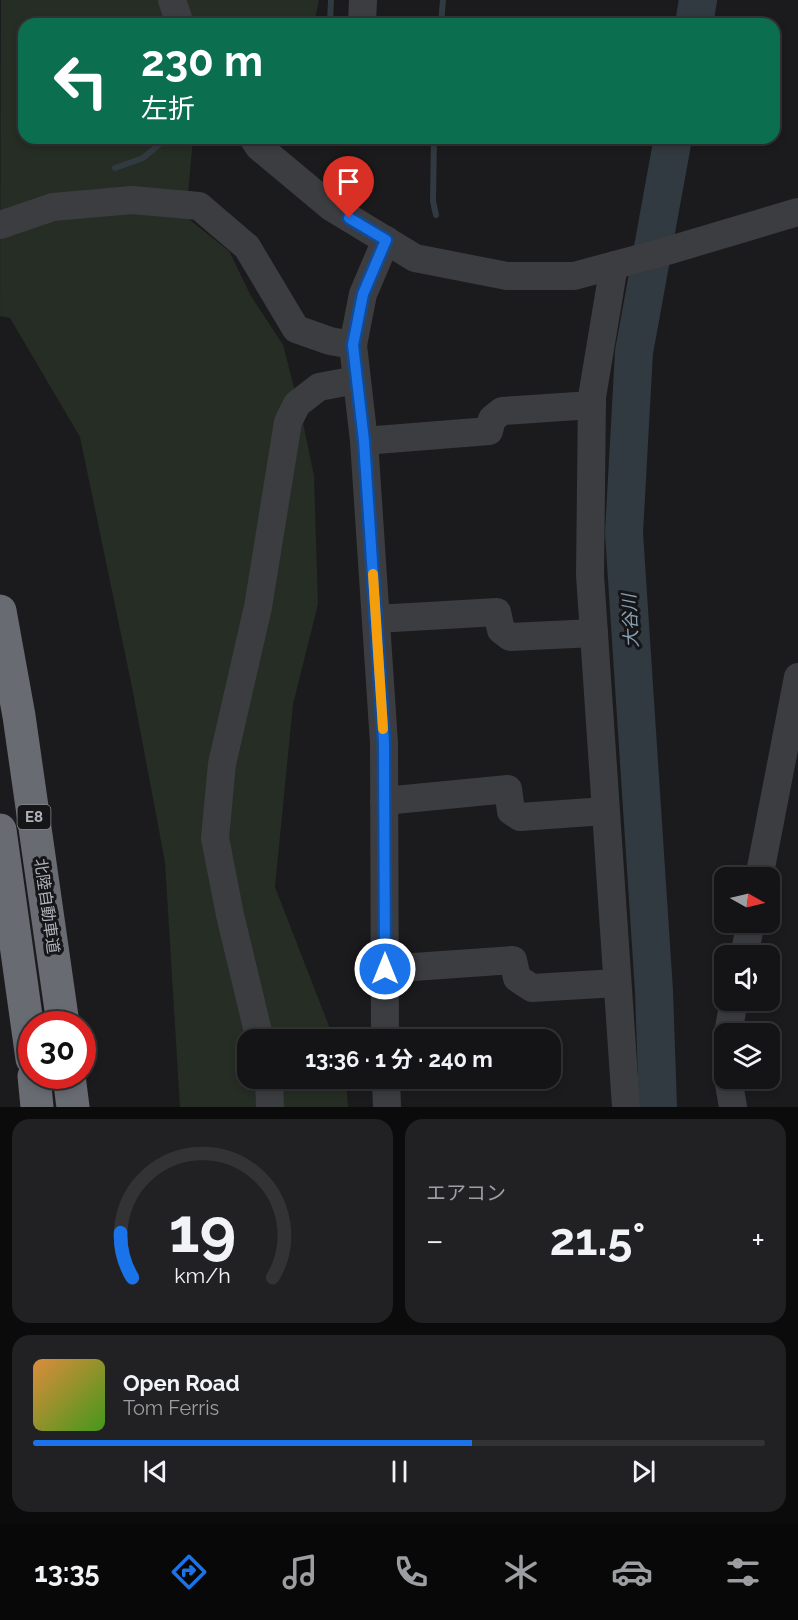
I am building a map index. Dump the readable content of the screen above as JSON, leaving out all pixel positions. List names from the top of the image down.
{
  "streets": {
    "highway": ["E8", "北陸自動車道"]
  },
  "water": ["大谷川"],
  "north": "right",
  "page": {
    "turn": ["230 m", "左折"],
    "limit": "30",
    "trip": "13:36 · 1 分 · 240 m",
    "tile": "エアコン",
    "heat": ["−", "21.5°", "+"],
    "song": ["Open Road", "Tom Ferris"],
    "tabs": "13:35",
    "gauge": ["19", "km/h"]
  }
}
